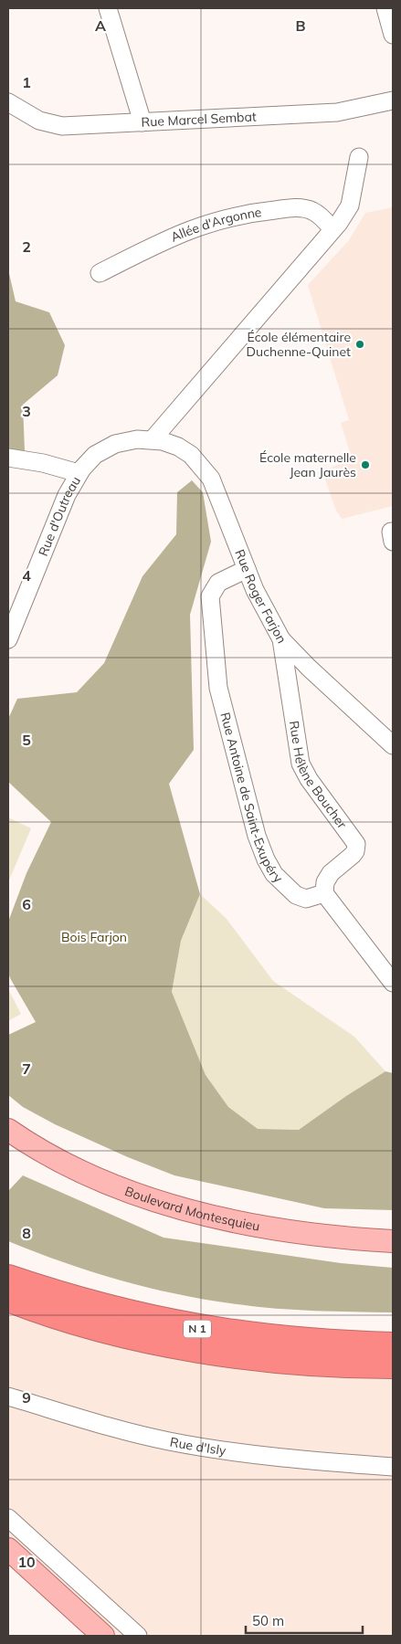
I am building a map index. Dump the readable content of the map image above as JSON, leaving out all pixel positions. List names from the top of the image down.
{
  "streets": {
    "highway": ["N 1"],
    "main road": ["Boulevard Montesquieu"],
    "street": [
      "Rue Marcel Sembat",
      "Allée d'Argonne",
      "Rue d'Outreau",
      "Rue Roger Farjon",
      "Rue Hélène Boucher",
      "Rue Antoine de Saint-Exupéry",
      "Rue d'Isly"
    ]
  },
  "crossings": [
    ["Rue d'Outreau", "Rue Roger Farjon"],
    ["Rue Roger Farjon", "Rue Hélène Boucher"],
    ["Rue Roger Farjon", "Rue Antoine de Saint-Exupéry"],
    ["Rue Hélène Boucher", "Rue Antoine de Saint-Exupéry"]
  ],
  "parks": ["Bois Farjon"],
  "places": ["École élémentaire Duchenne-Quinet", "École maternelle Jean Jaurès"],
  "scale_bar": "50 m",
  "grid": {
    "columns": ["A", "B"],
    "rows": [
      "1",
      "2",
      "3",
      "4",
      "5",
      "6",
      "7",
      "8",
      "9",
      "10"
    ]
  }
}
